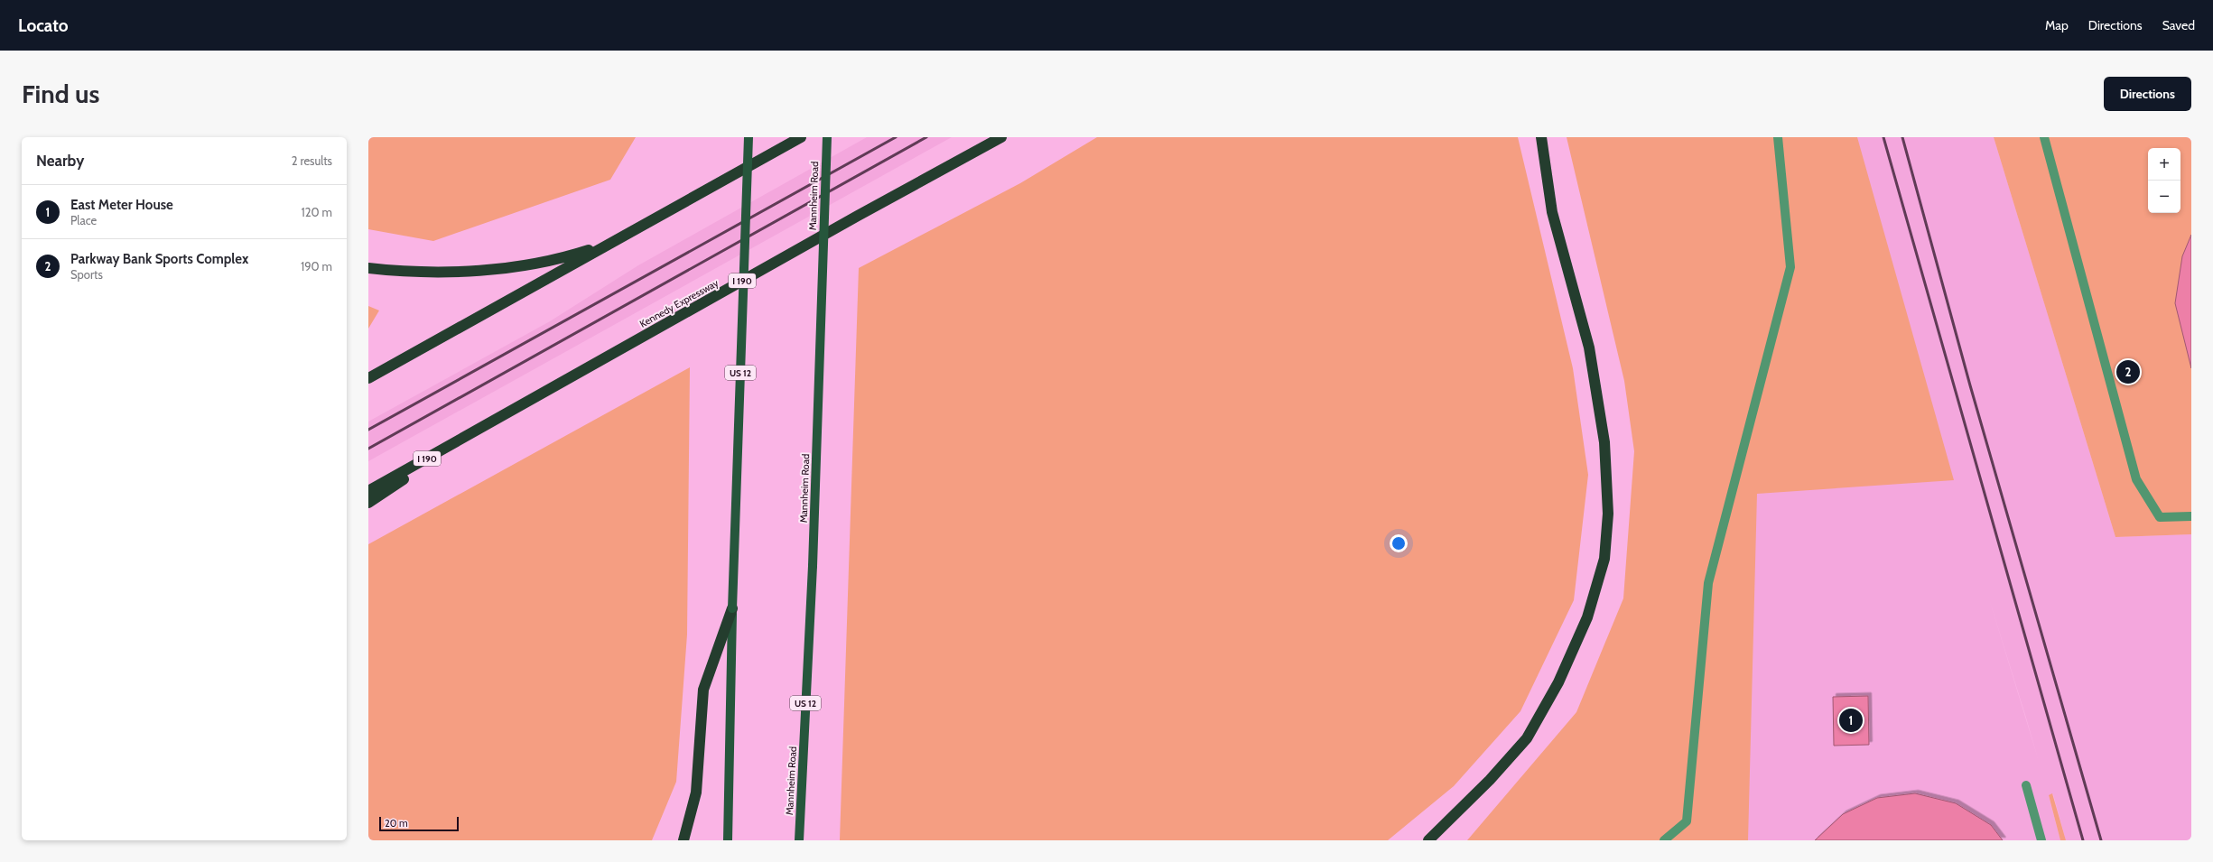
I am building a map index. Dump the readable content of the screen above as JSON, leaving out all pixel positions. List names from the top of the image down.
{
  "streets": {
    "highway": ["I 190", "Kennedy Expressway"],
    "main road": ["Mannheim Road", "US 12"]
  },
  "scale_bar": "20 m",
  "page": {
    "header": "Locato",
    "nav": ["Map", "Directions", "Saved"],
    "buttons": "Directions",
    "title": "Find us",
    "heading": ["Nearby", "2 results"],
    "map_buttons": ["+", "−"],
    "list": [
      {
        "mark": "1",
        "name": "East Meter House",
        "note": "Place",
        "value": "120 m"
      },
      {
        "mark": "2",
        "name": "Parkway Bank Sports Complex",
        "note": "Sports",
        "value": "190 m"
      }
    ],
    "pins": ["2", "1"],
    "scale": "20 m"
  }
}
